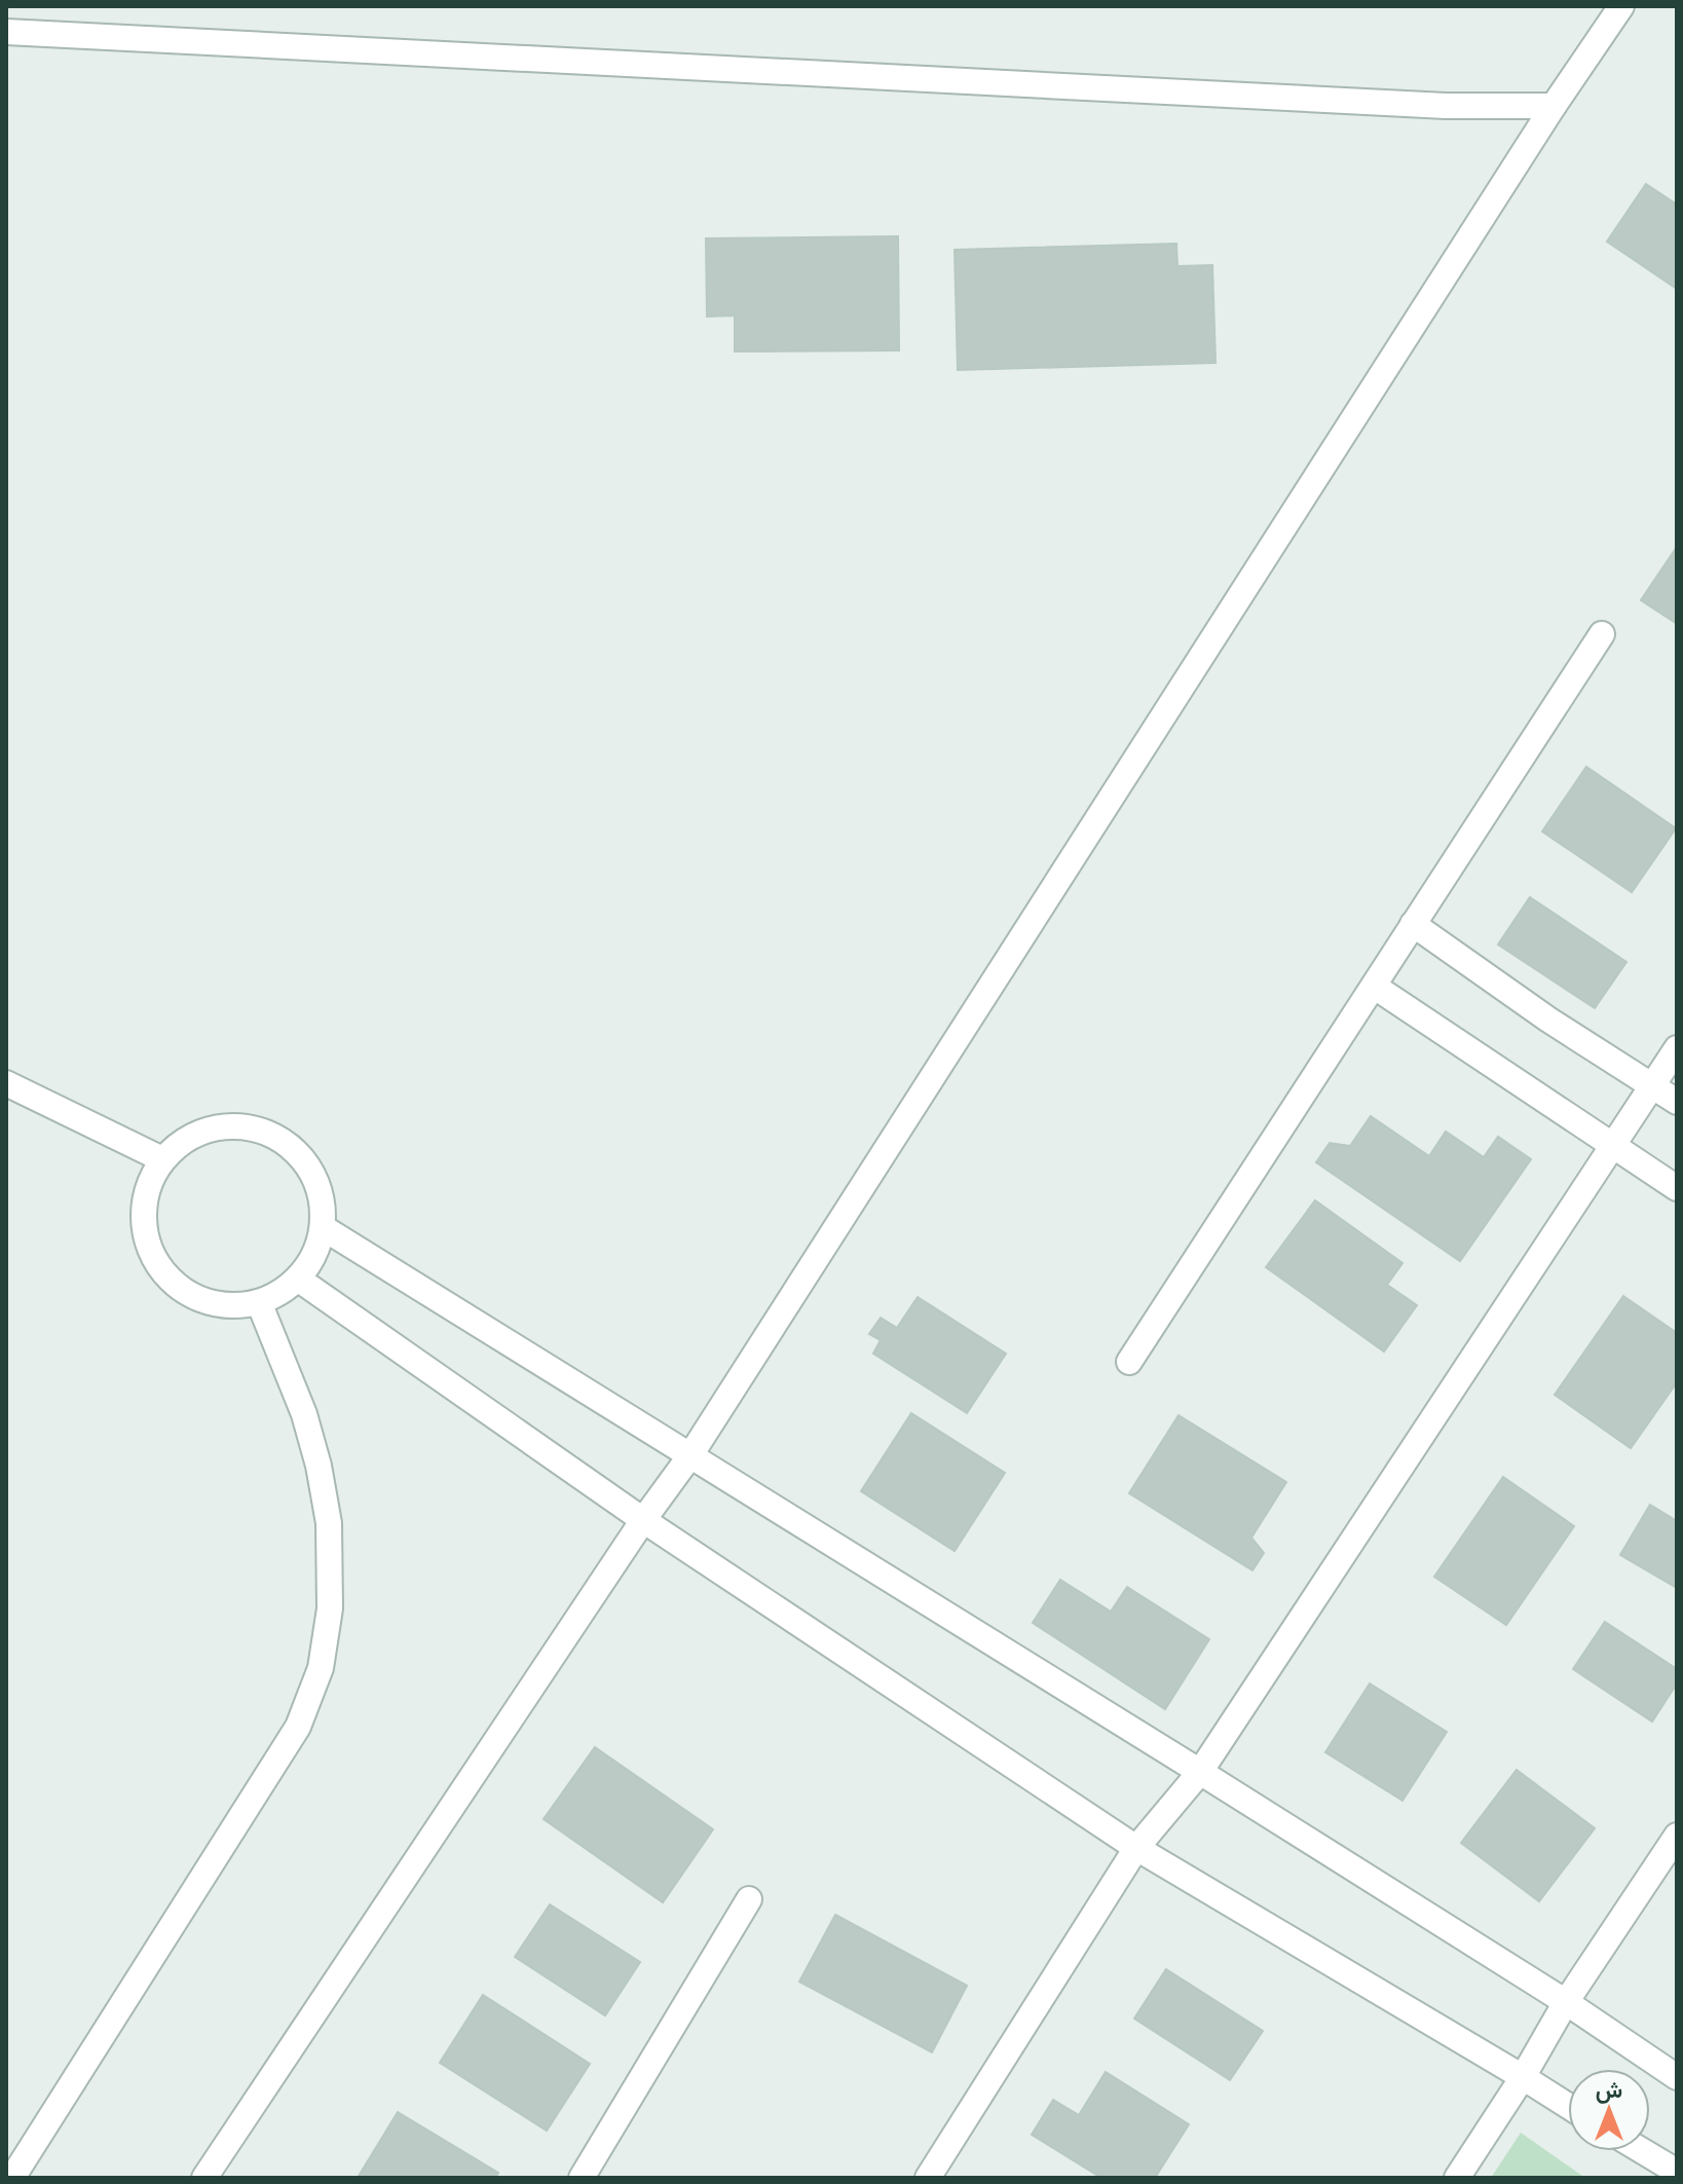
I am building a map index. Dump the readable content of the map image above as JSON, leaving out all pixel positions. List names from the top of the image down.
{
  "north": "top"
}
